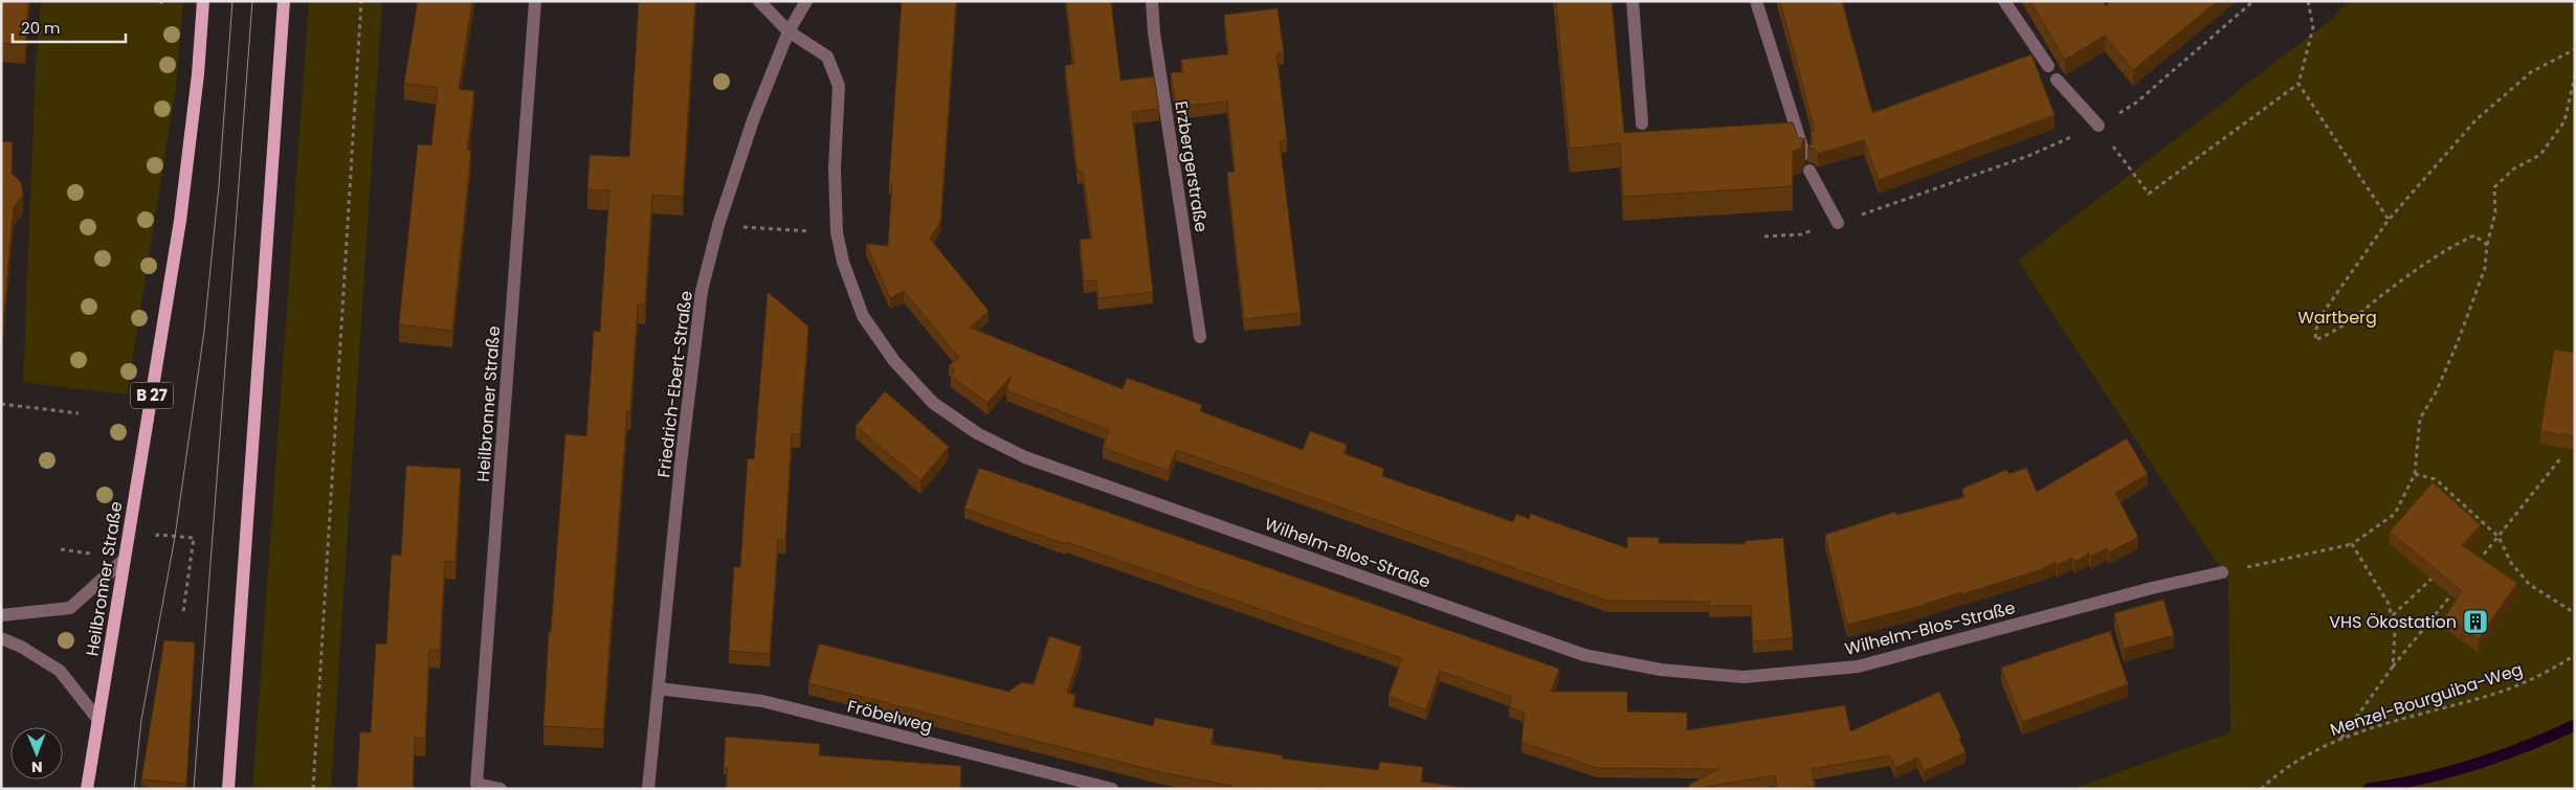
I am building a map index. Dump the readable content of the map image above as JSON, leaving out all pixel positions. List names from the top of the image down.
{
  "streets": {
    "main road": ["B 27", "Heilbronner Straße"],
    "street": [
      "Erzbergerstraße",
      "Friedrich-Ebert-Straße",
      "Wilhelm-Blos-Straße",
      "Fröbelweg"
    ],
    "path": ["Menzel-Bourguiba-Weg"]
  },
  "crossings": [
    ["Friedrich-Ebert-Straße", "Wilhelm-Blos-Straße"],
    ["Friedrich-Ebert-Straße", "Fröbelweg"]
  ],
  "parks": ["Wartberg"],
  "places": {
    "building": ["VHS Ökostation"]
  },
  "scale_bar": "20 m",
  "north": "bottom"
}
